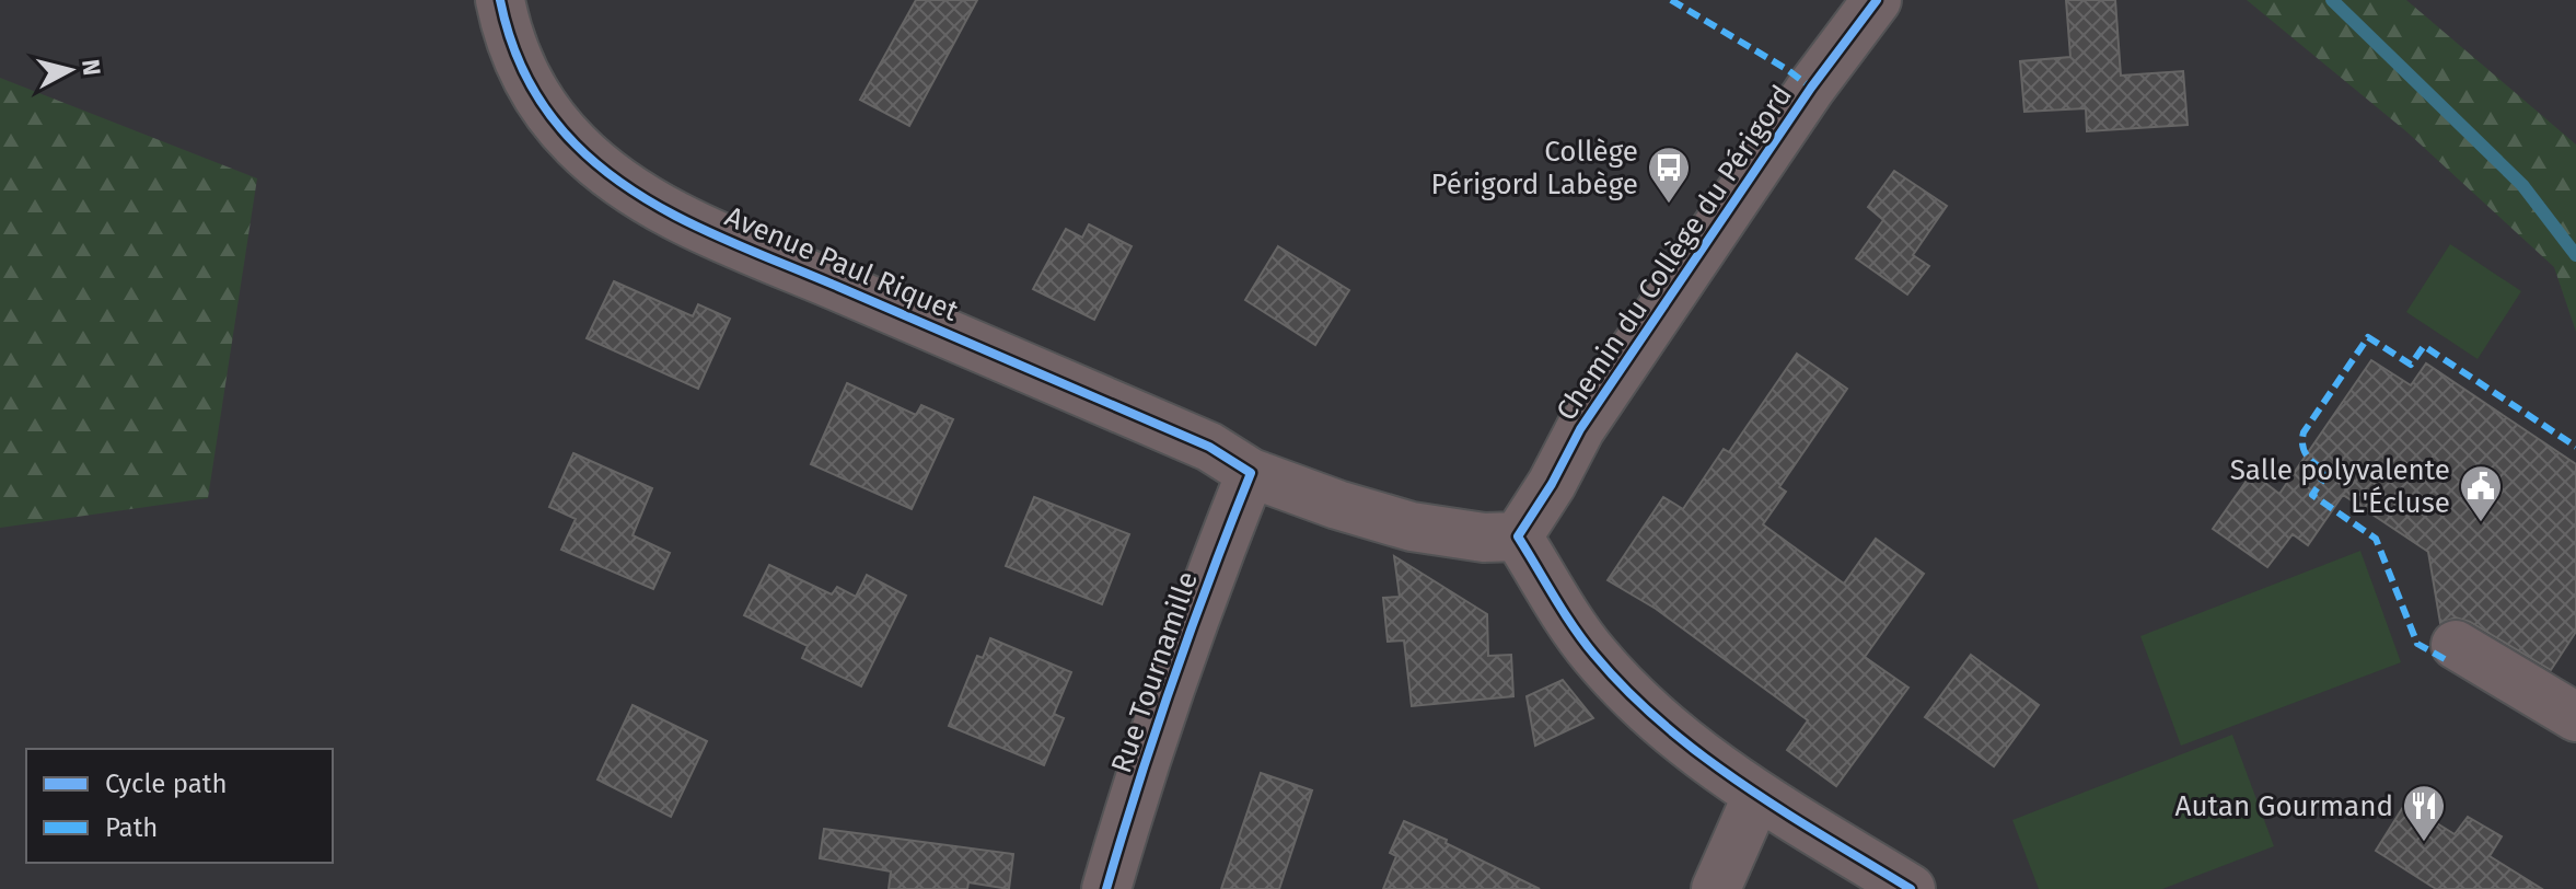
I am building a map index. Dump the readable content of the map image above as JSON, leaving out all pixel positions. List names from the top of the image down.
{
  "streets": {
    "street": ["Chemin du Collège du Périgord", "Avenue Paul Riquet", "Rue Tournamille"]
  },
  "crossings": [
    ["Chemin du Collège du Périgord", "Avenue Paul Riquet"],
    ["Avenue Paul Riquet", "Rue Tournamille"]
  ],
  "places": {
    "bus stop": ["Collège Périgord Labège"],
    "public building": ["Salle polyvalente L'Écluse"],
    "restaurant": ["Autan Gourmand"]
  },
  "legend": ["Cycle path", "Path"],
  "north": "right"
}
